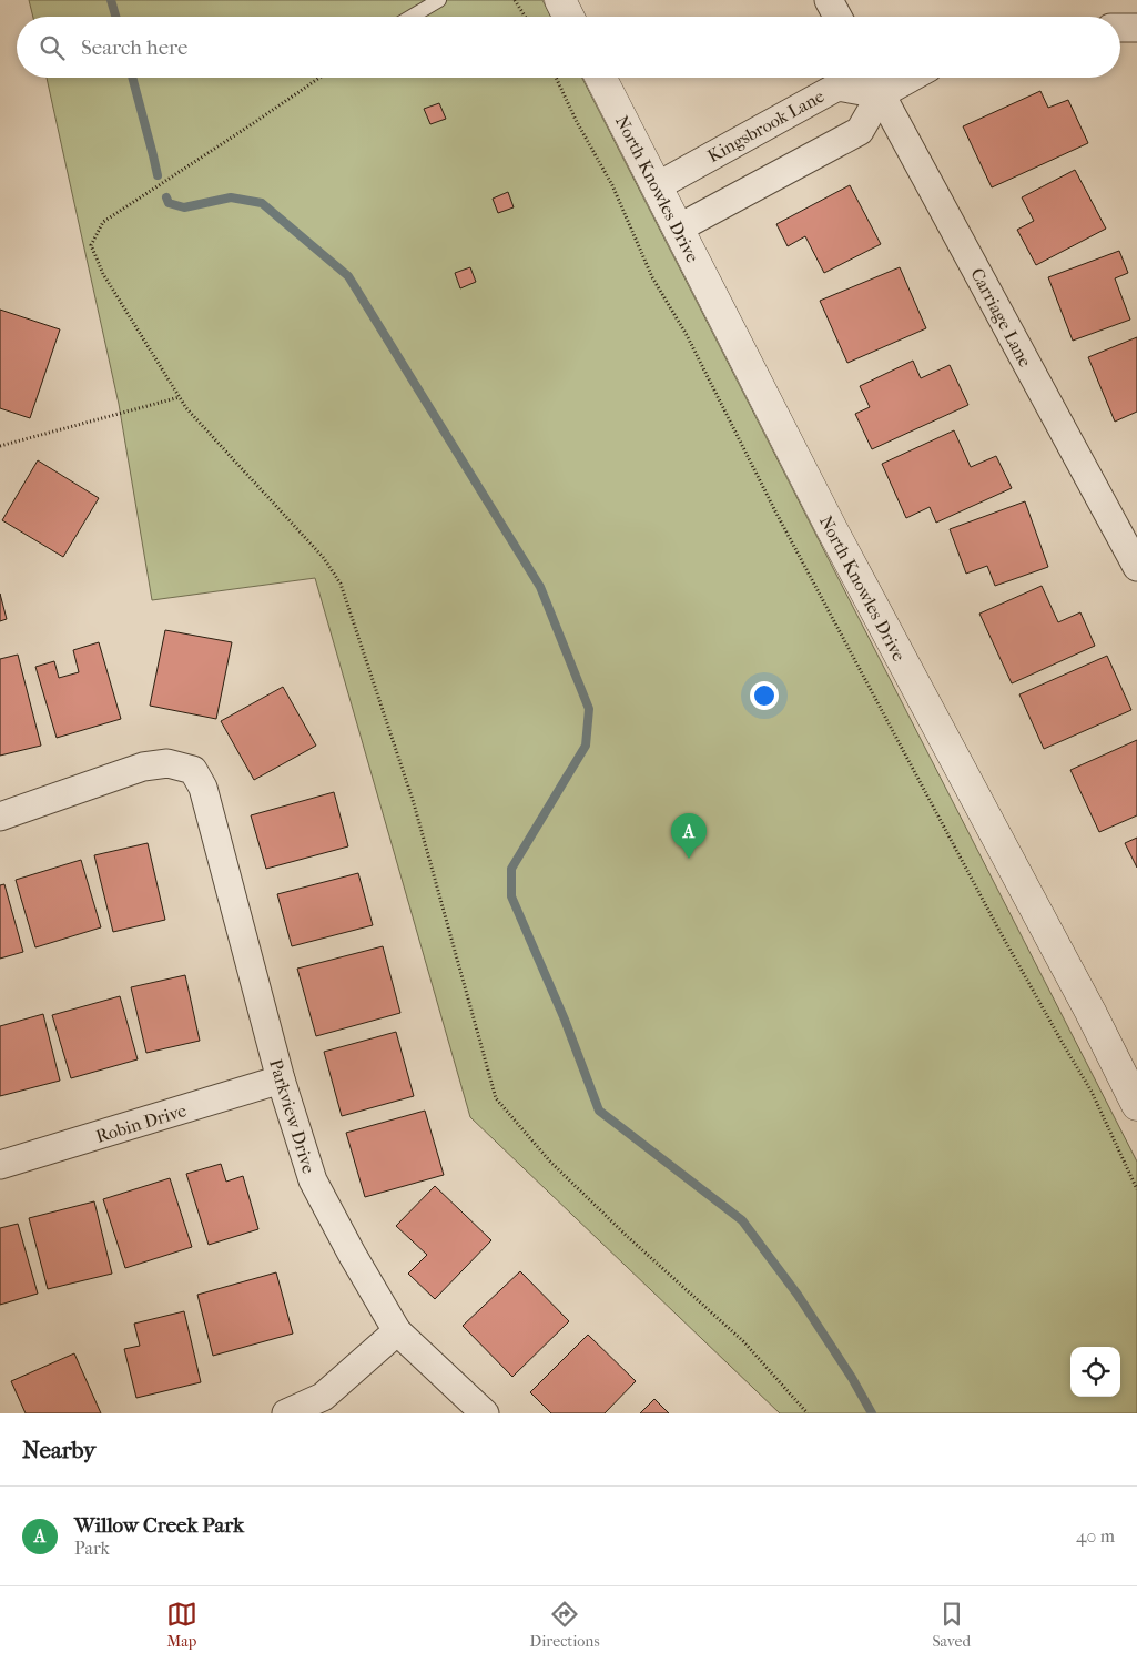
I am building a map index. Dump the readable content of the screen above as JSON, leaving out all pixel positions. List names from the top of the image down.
{
  "streets": {
    "street": [
      "Kingsbrook Lane",
      "North Knowles Drive",
      "Carriage Lane",
      "Parkview Drive",
      "Robin Drive"
    ]
  },
  "crossings": [
    ["Kingsbrook Lane", "North Knowles Drive"],
    ["Kingsbrook Lane", "Carriage Lane"],
    ["Parkview Drive", "Robin Drive"]
  ],
  "page": {
    "search": "Search here",
    "pins": "A",
    "heading": "Nearby",
    "list": [
      {
        "mark": "A",
        "name": "Willow Creek Park",
        "note": "Park",
        "value": "40 m"
      }
    ],
    "nav": ["Map", "Directions", "Saved"]
  }
}
